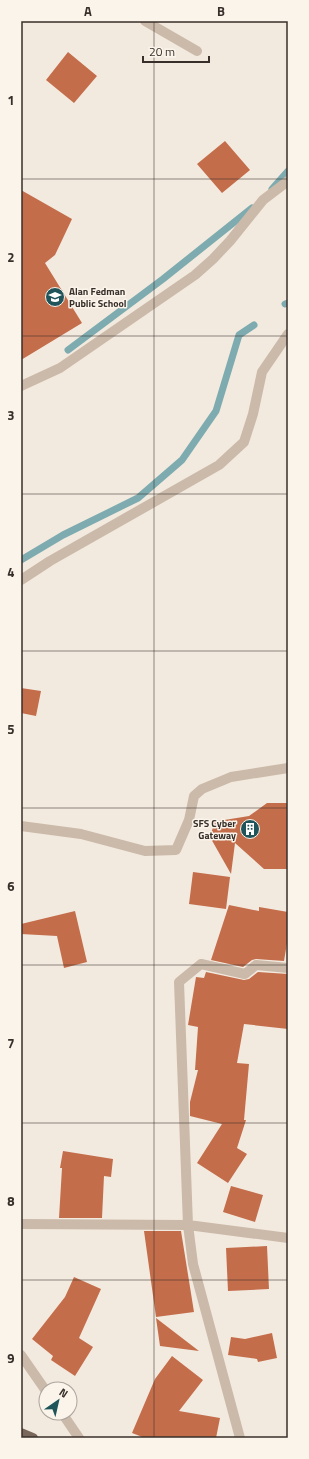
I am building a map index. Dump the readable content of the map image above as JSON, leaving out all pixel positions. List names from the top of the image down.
{
  "places": {
    "school or university": ["Alan Fedman Public School"],
    "building": ["SFS Cyber Gateway"]
  },
  "scale_bar": "20 m",
  "north": "top right",
  "grid": {
    "columns": ["A", "B"],
    "rows": [
      "1",
      "2",
      "3",
      "4",
      "5",
      "6",
      "7",
      "8",
      "9"
    ]
  }
}
